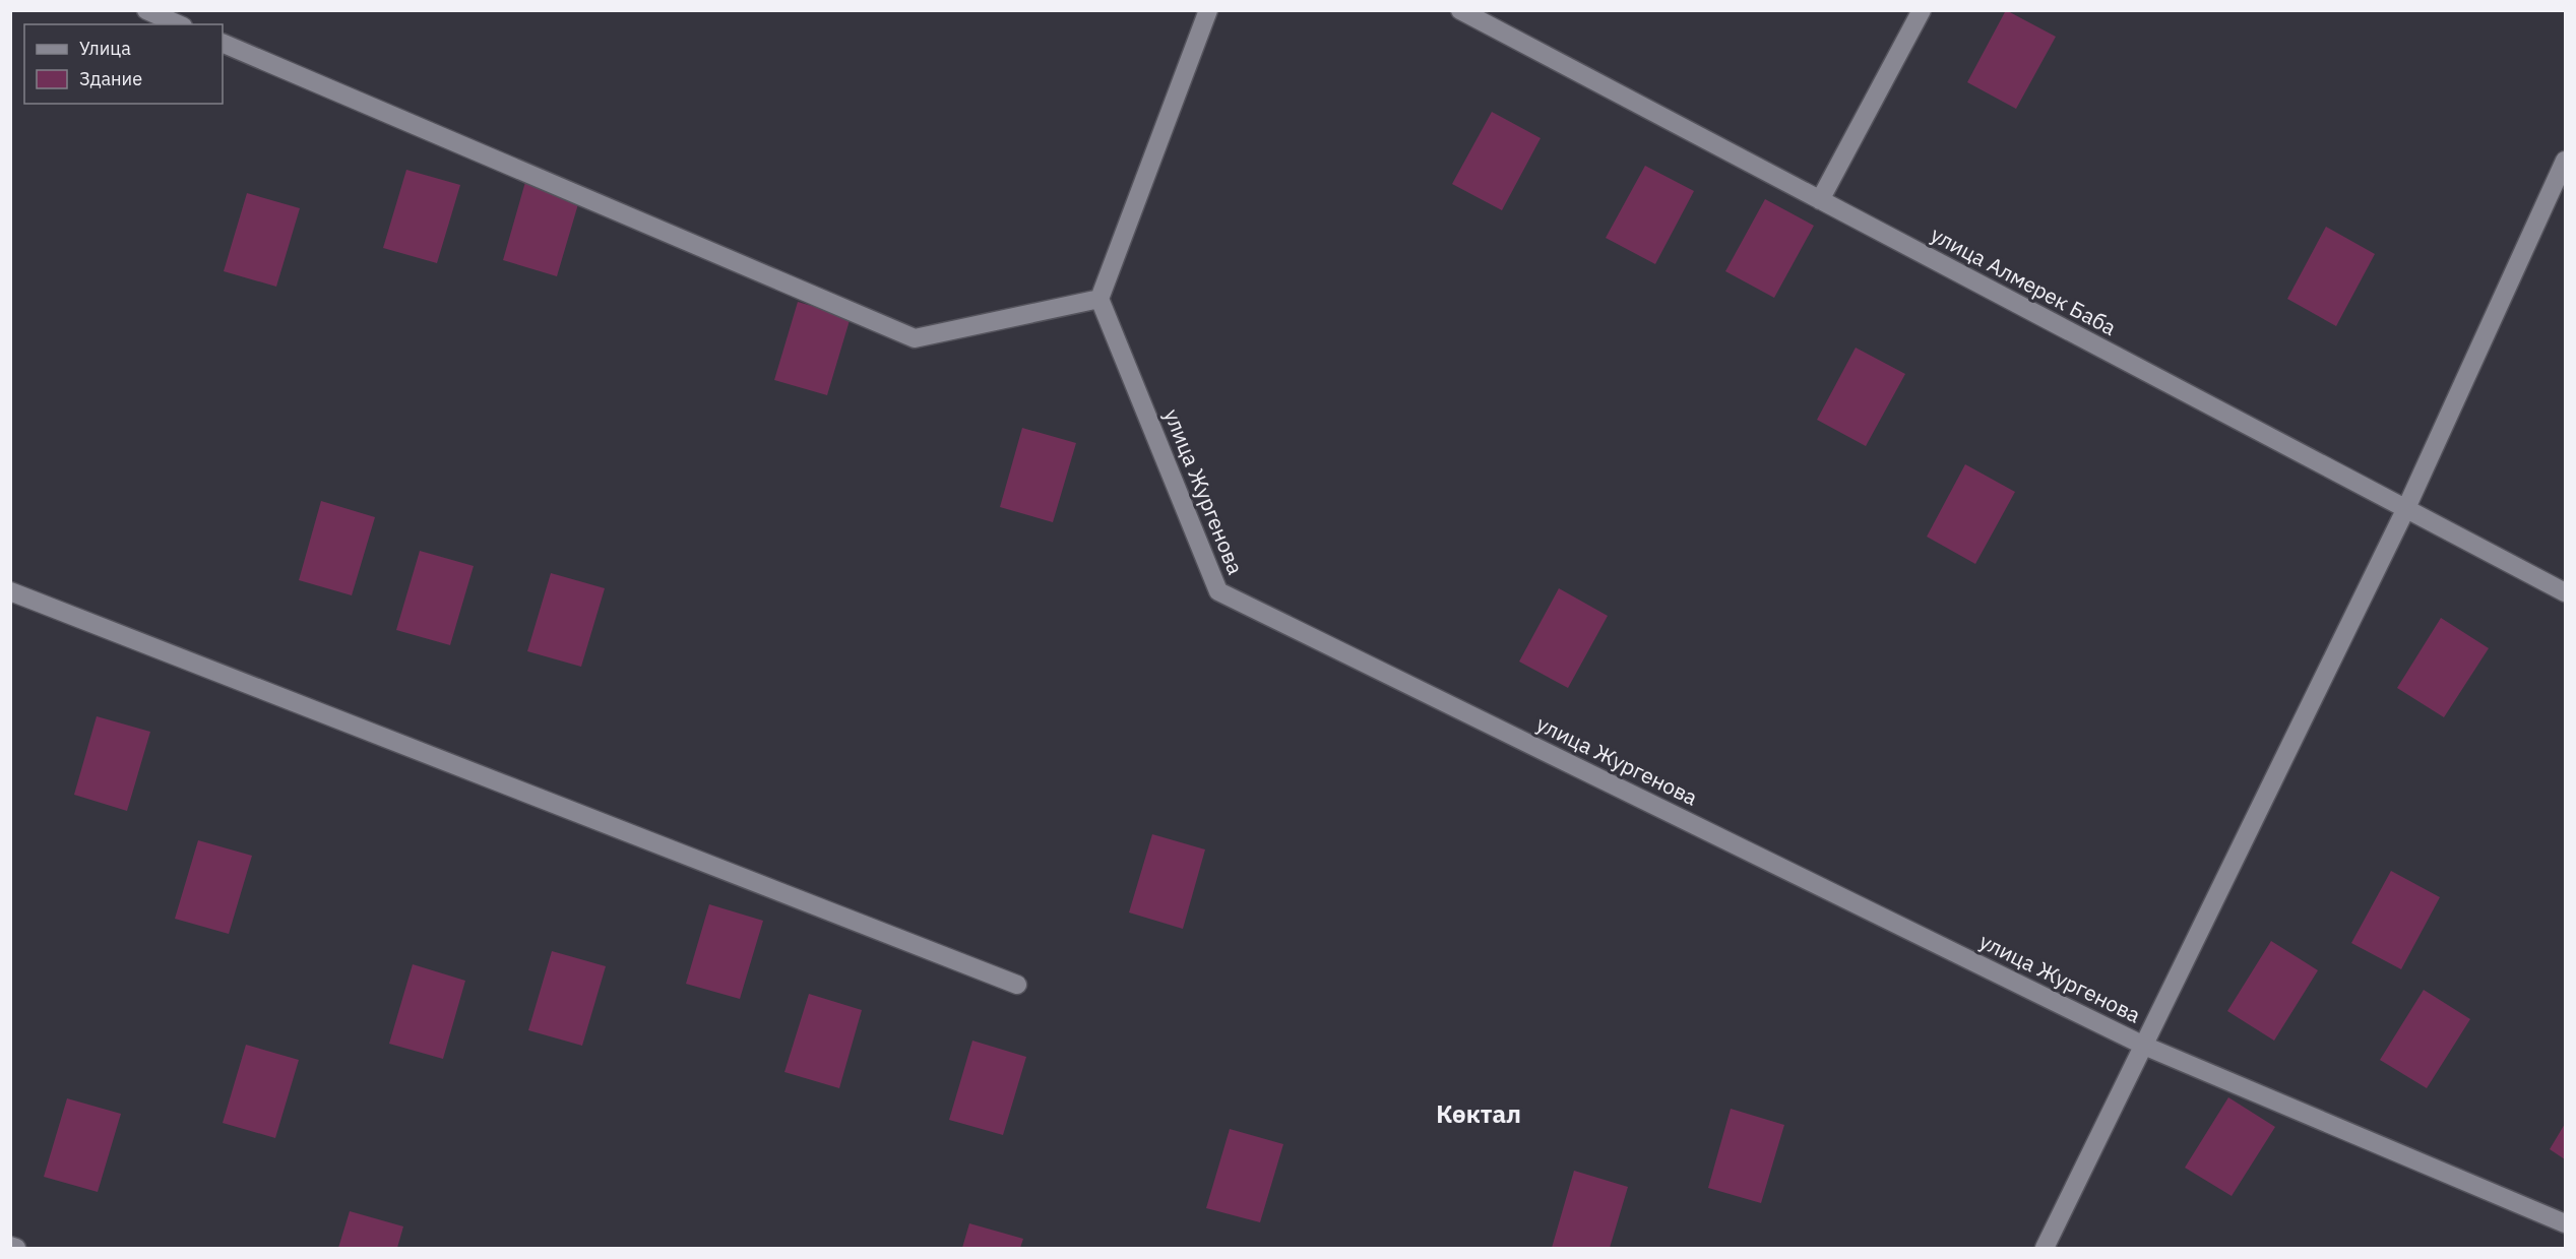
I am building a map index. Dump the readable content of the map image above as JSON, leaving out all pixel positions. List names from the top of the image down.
{
  "streets": {
    "street": ["улица Алмерек Баба", "улица Жургенова"]
  },
  "districts": ["Көктал"],
  "legend": ["Улица", "Здание"]
}
